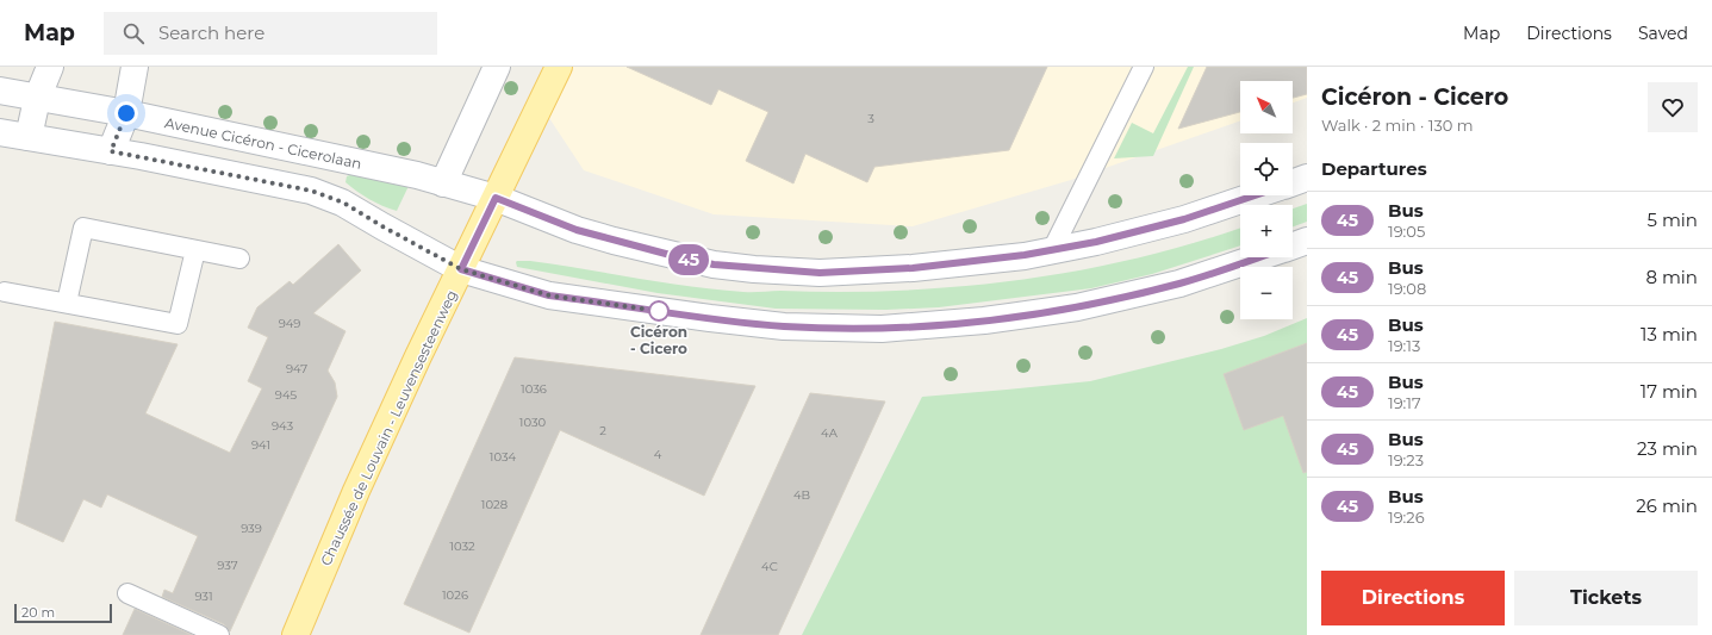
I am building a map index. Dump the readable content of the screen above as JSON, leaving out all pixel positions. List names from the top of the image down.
{
  "streets": {
    "main road": ["Avenue Cicéron - Cicerolaan", "Chaussée de Louvain - Leuvensesteenweg"]
  },
  "crossings": [
    ["Avenue Cicéron - Cicerolaan", "Chaussée de Louvain - Leuvensesteenweg"]
  ],
  "places": ["Cicéron - Cicero"],
  "lines": ["bus line 45"],
  "house_numbers": [
    "3",
    "949",
    "947",
    "1036",
    "945",
    "1030",
    "943",
    "2",
    "4A",
    "941",
    "4",
    "1034",
    "4B",
    "1028",
    "939",
    "1032",
    "937",
    "4C",
    "1026",
    "931"
  ],
  "scale_bar": "20 m",
  "north": "top left",
  "page": {
    "header": "Map",
    "search": "Search here",
    "nav": ["Map", "Directions", "Saved"],
    "on_map": "45",
    "heading": [
      ["Cicéron - Cicero", "Walk · 2 min · 130 m"],
      "Departures"
    ],
    "map_buttons": ["+", "−"],
    "list": [
      {
        "mark": "45",
        "name": "Bus",
        "note": "19:05",
        "value": "5 min"
      },
      {
        "mark": "45",
        "name": "Bus",
        "note": "19:08",
        "value": "8 min"
      },
      {
        "mark": "45",
        "name": "Bus",
        "note": "19:13",
        "value": "13 min"
      },
      {
        "mark": "45",
        "name": "Bus",
        "note": "19:17",
        "value": "17 min"
      },
      {
        "mark": "45",
        "name": "Bus",
        "note": "19:23",
        "value": "23 min"
      },
      {
        "mark": "45",
        "name": "Bus",
        "note": "19:26",
        "value": "26 min"
      }
    ],
    "buttons": ["Directions", "Tickets"],
    "scale": "20 m"
  }
}
